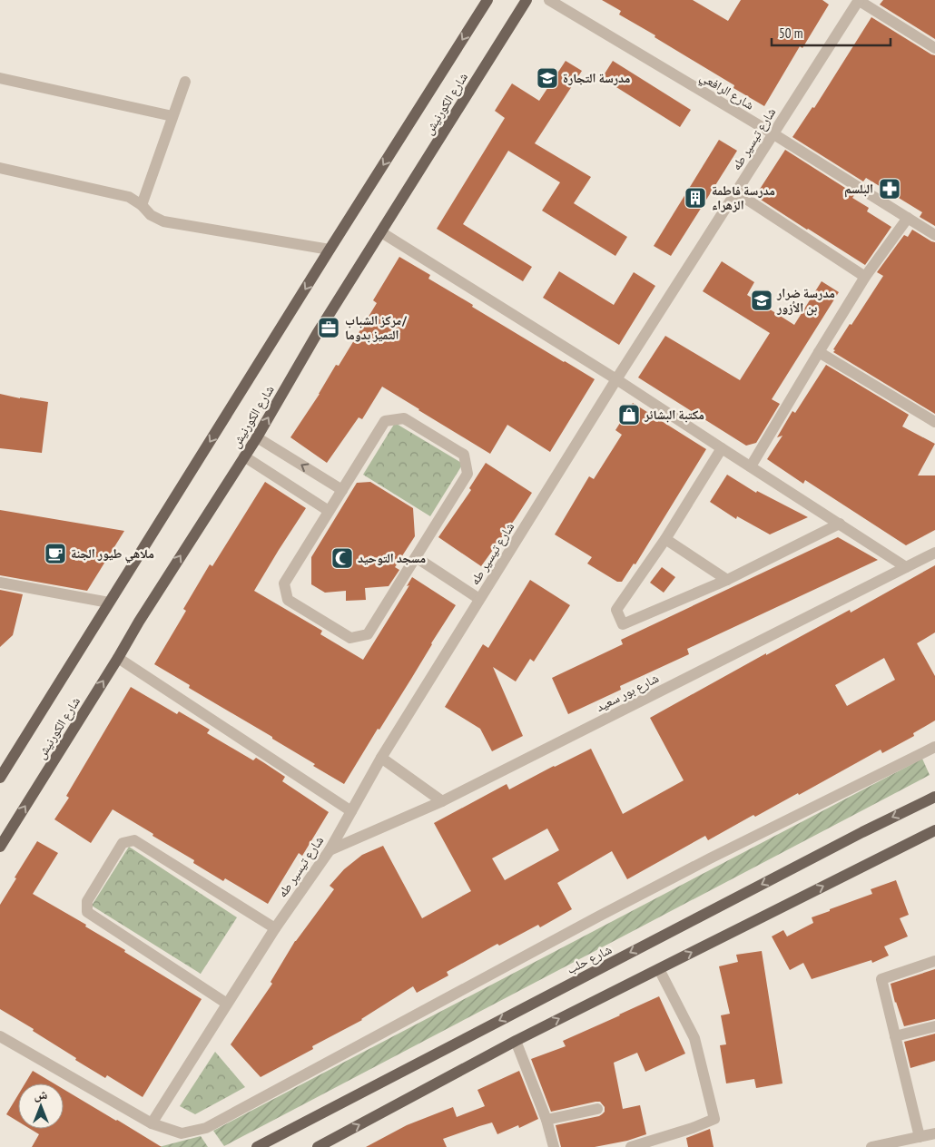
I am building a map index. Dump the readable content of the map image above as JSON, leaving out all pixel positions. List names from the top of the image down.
{
  "streets": {
    "main road": ["شارع الكورنيش", "شارع حلب"],
    "street": ["شارع الرافعي", "شارع تيسير طه", "شارع بور سعيد"]
  },
  "crossings": [
    ["شارع الرافعي", "شارع تيسير طه"],
    ["شارع تيسير طه", "شارع بور سعيد"]
  ],
  "places": {
    "school or university": ["مدرسة التجارة", "مدرسة ضرار بن الأزور"],
    "pharmacy": ["البلسم"],
    "building": ["مدرسة فاطمة الزهراء"],
    "office": ["مركز الشباب/ التميز بدوما"],
    "shop": ["مكتبة البشائر"],
    "cafe": ["ملاهي طيور الجنة"],
    "mosque": ["مسجد التوحيد"]
  },
  "scale_bar": "50 m",
  "north": "top"
}
